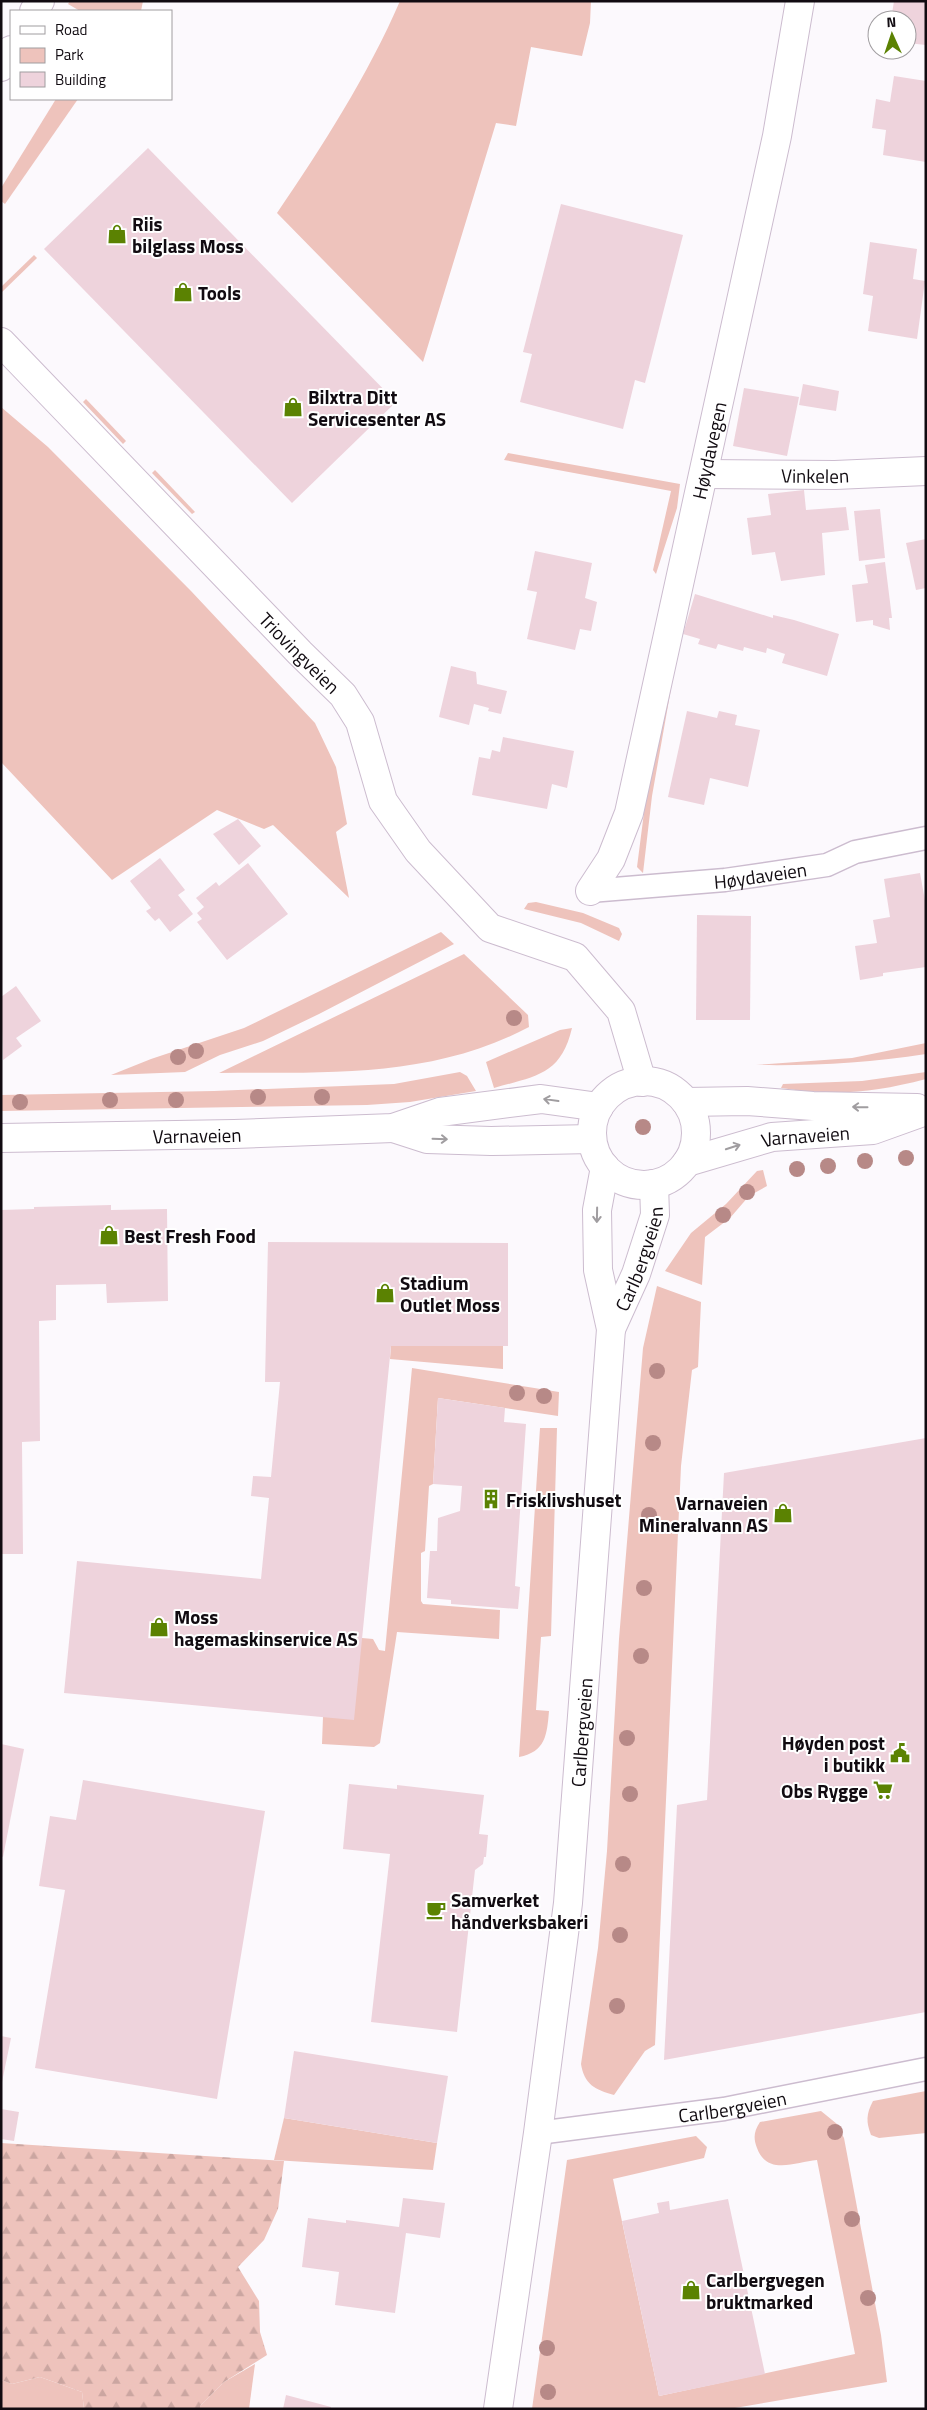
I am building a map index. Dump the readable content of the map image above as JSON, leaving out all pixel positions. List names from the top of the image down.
{
  "streets": {
    "street": [
      "Høydavegen",
      "Vinkelen",
      "Triovingveien",
      "Varnaveien",
      "Carlbergveien"
    ],
    "lane": ["Høydaveien"]
  },
  "crossings": [
    ["Høydavegen", "Vinkelen"],
    ["Høydavegen", "Høydaveien"],
    ["Triovingveien", "Varnaveien"],
    ["Triovingveien", "Carlbergveien"],
    ["Varnaveien", "Carlbergveien"]
  ],
  "places": {
    "shop": [
      "Riis bilglass Moss",
      "Tools",
      "Bilxtra Ditt Servicesenter AS",
      "Best Fresh Food",
      "Stadium Outlet Moss",
      "Varnaveien Mineralvann AS",
      "Moss hagemaskinservice AS",
      "Carlbergvegen bruktmarked"
    ],
    "building": ["Frisklivshuset"],
    "public building": ["Høyden post i butikk"],
    "supermarket": ["Obs Rygge"],
    "cafe": ["Samverket håndverksbakeri"]
  },
  "legend": ["Road", "Park", "Building"],
  "north": "top"
}
